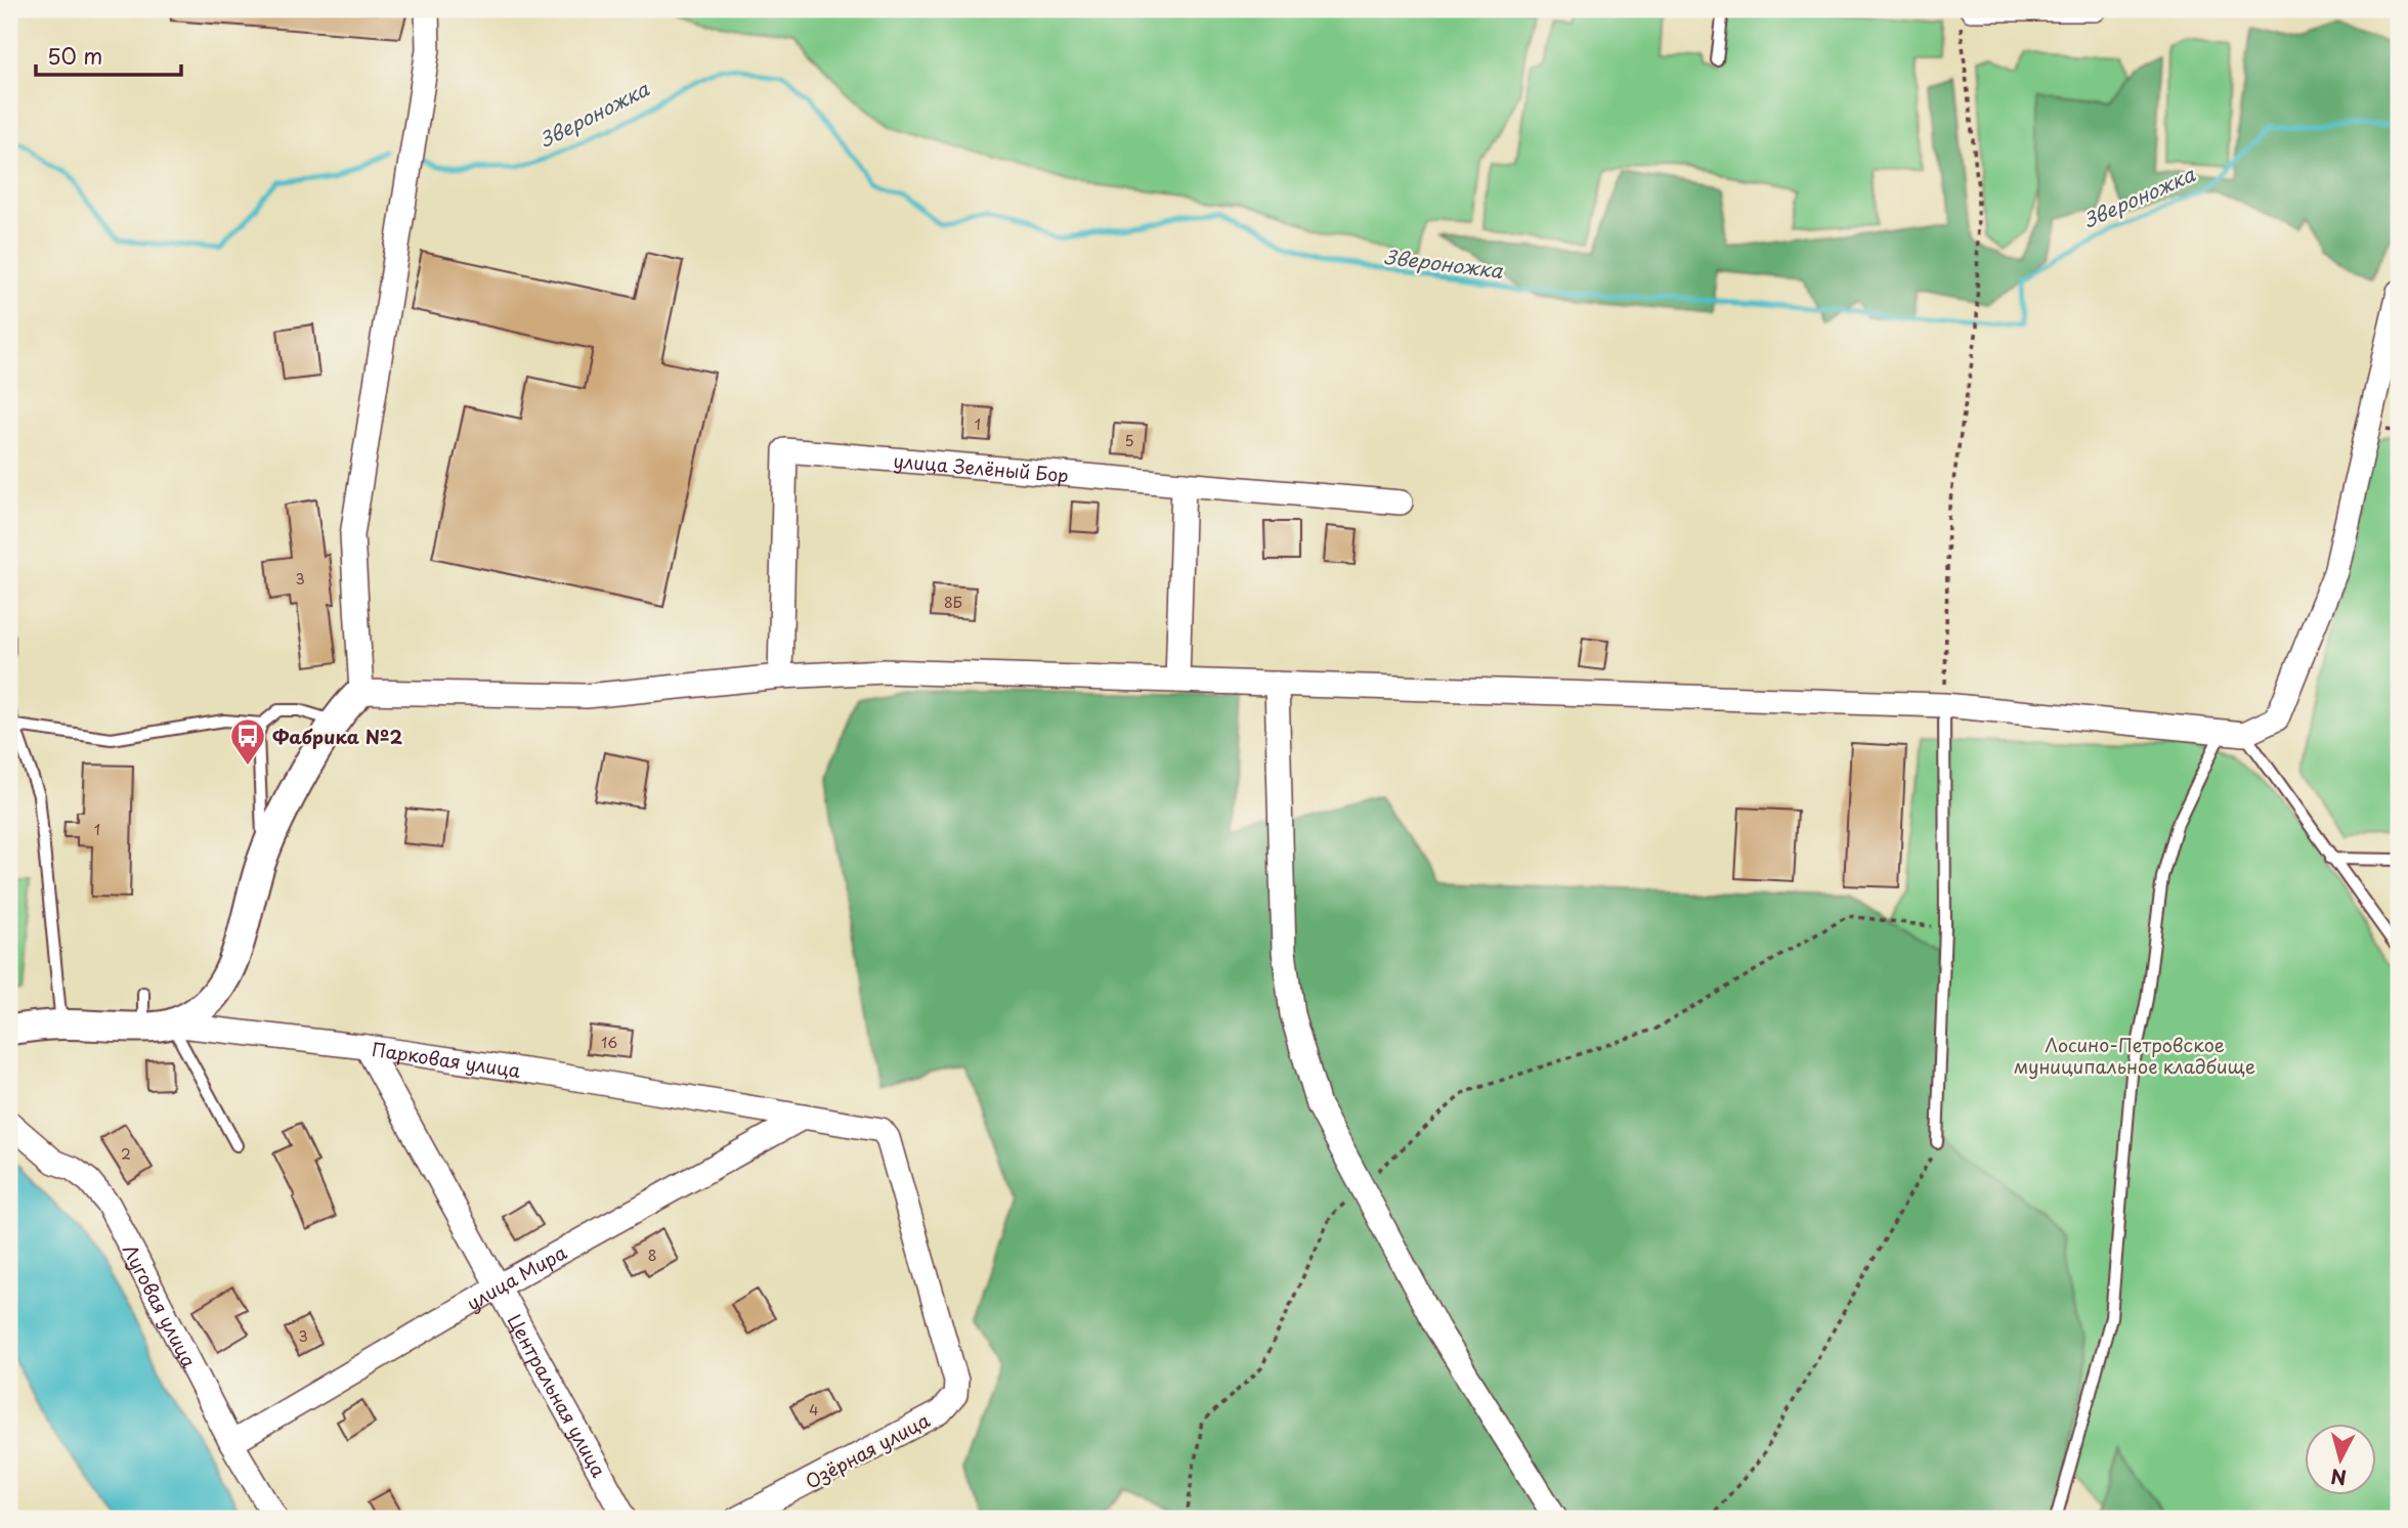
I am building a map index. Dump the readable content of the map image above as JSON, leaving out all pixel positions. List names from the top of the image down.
{
  "streets": {
    "street": [
      "улица Зелёный Бор",
      "Парковая улица",
      "улица Мира",
      "Луговая улица",
      "Центральная улица",
      "Озёрная улица"
    ]
  },
  "crossings": [
    ["Парковая улица", "улица Мира"],
    ["Парковая улица", "Центральная улица"],
    ["Парковая улица", "Озёрная улица"],
    ["улица Мира", "Луговая улица"],
    ["улица Мира", "Центральная улица"]
  ],
  "water": ["Звероножка"],
  "parks": ["Лосино-Петровское муниципальное кладбище"],
  "places": {
    "bus stop": ["Фабрика №2"]
  },
  "house_numbers": [
    "1",
    "5",
    "3",
    "8Б",
    "1",
    "16",
    "2",
    "8",
    "3",
    "4"
  ],
  "scale_bar": "50 m",
  "north": "bottom"
}
